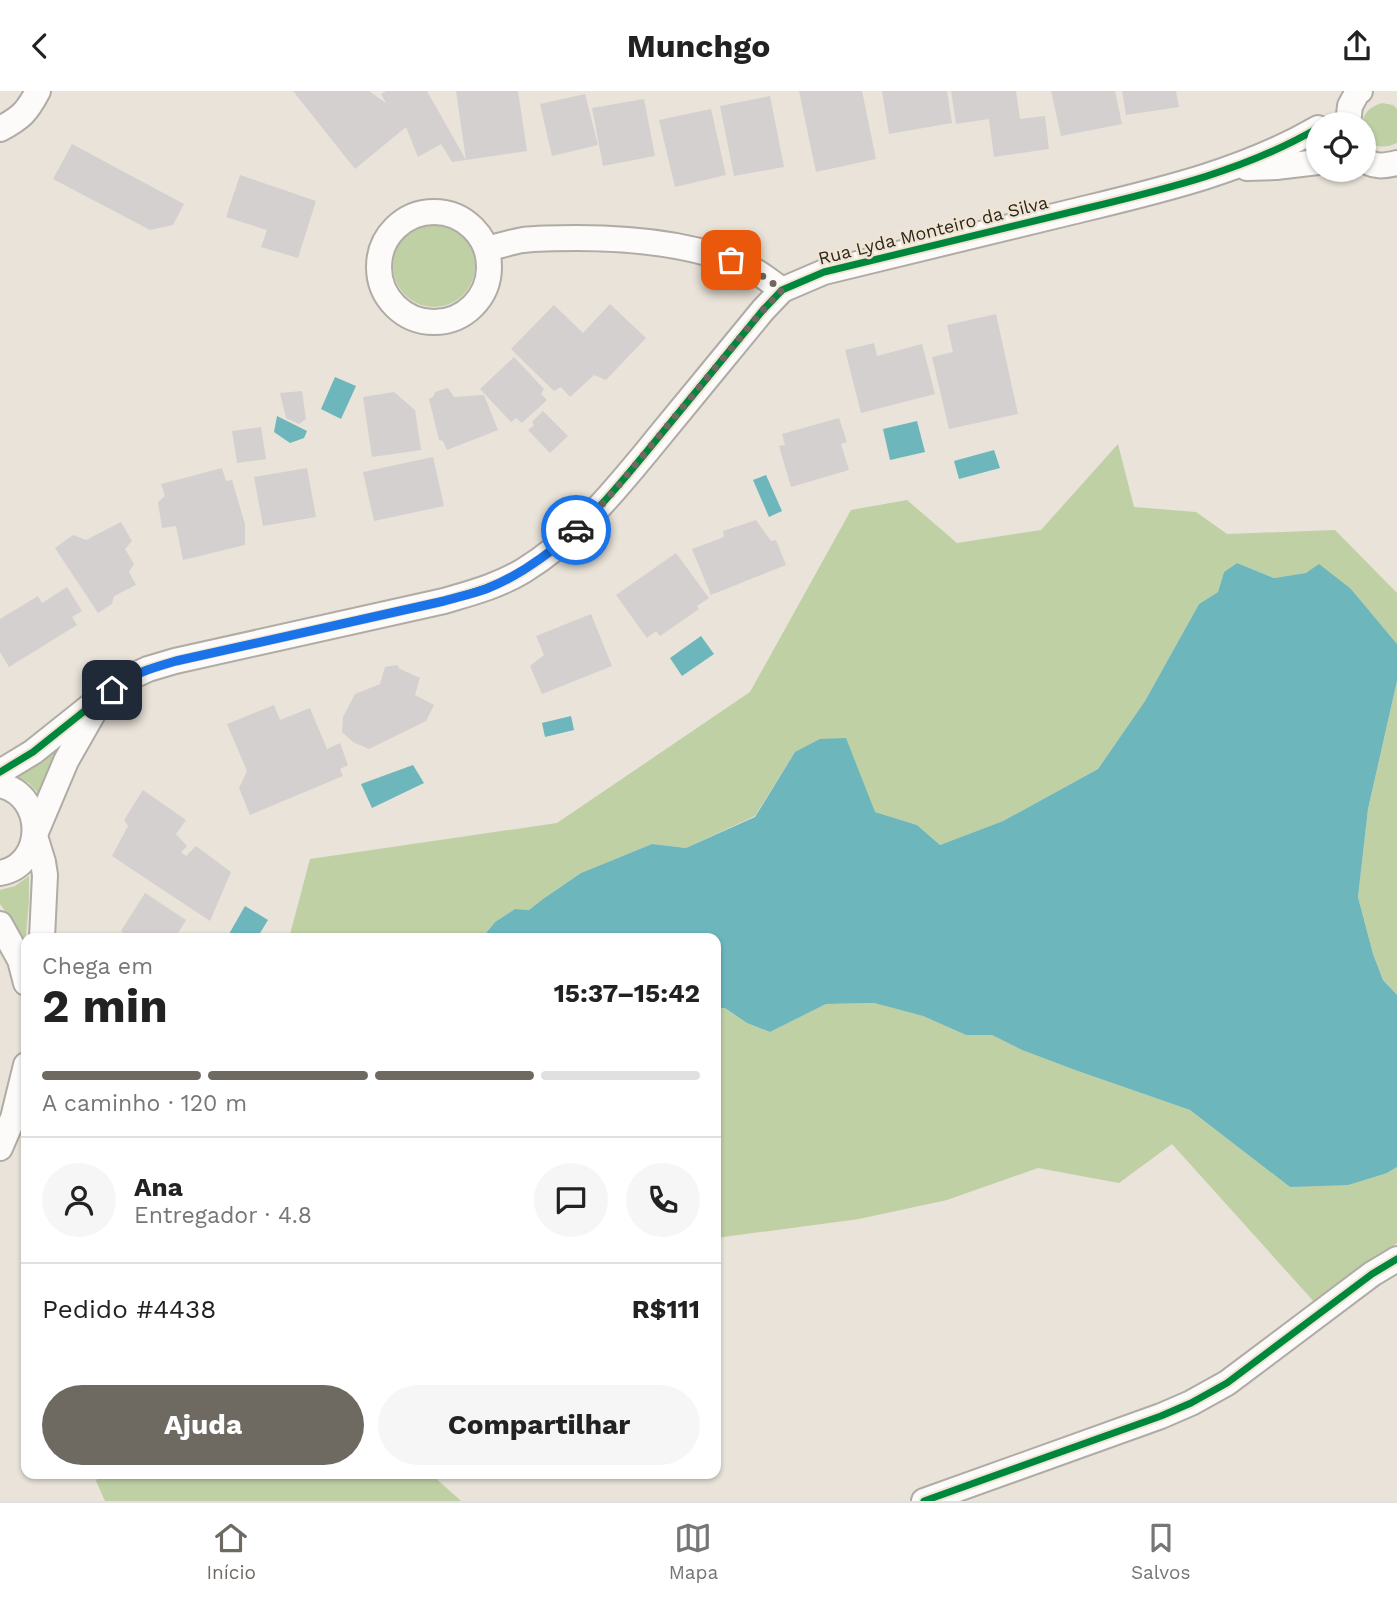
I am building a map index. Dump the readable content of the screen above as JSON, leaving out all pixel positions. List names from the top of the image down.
{
  "streets": {
    "street": ["Rua Lyda Monteiro da Silva"]
  },
  "page": {
    "header": "Munchgo",
    "heading": ["2 min", "Chega em", "15:37–15:42"],
    "panel": [
      "Ana",
      "Entregador · 4.8",
      "Pedido #4438",
      "R$111"
    ],
    "bar": "A caminho · 120 m",
    "buttons": ["Ajuda", "Compartilhar"],
    "tabs": ["Início", "Mapa", "Salvos"]
  }
}
